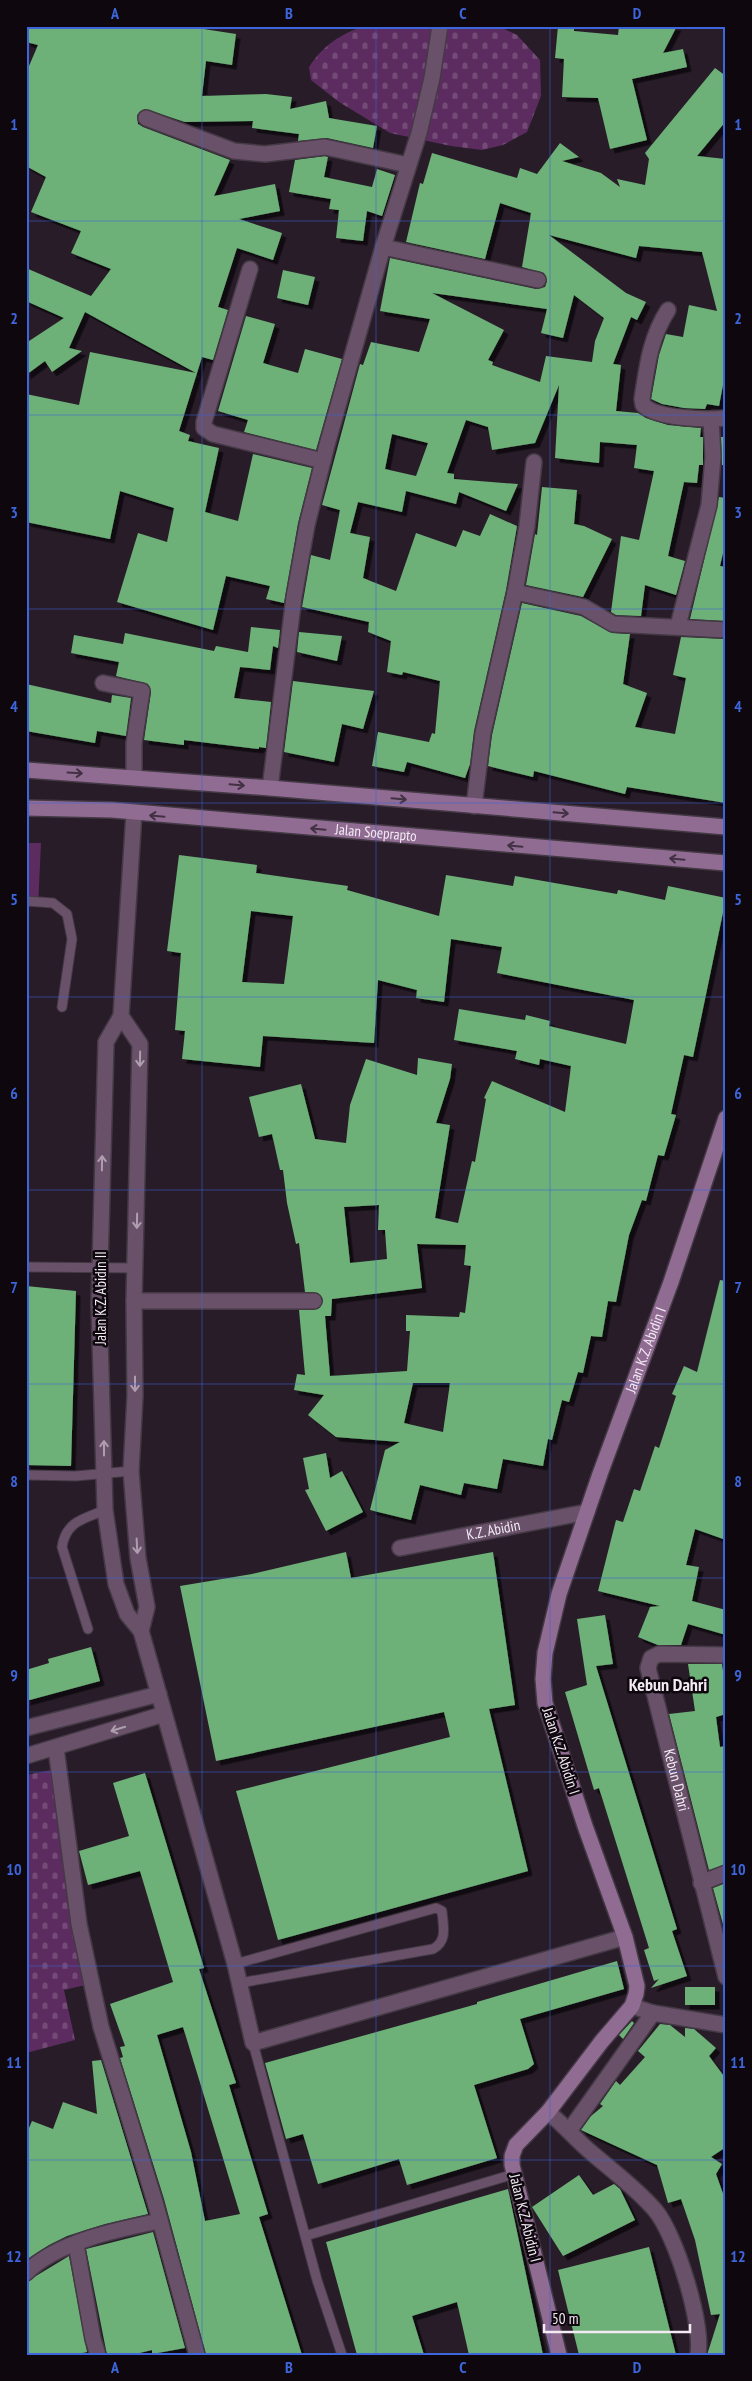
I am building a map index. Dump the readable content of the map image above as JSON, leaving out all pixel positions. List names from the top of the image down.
{
  "streets": {
    "main road": ["Jalan Soeprapto", "Jalan K.Z. Abidin I"],
    "street": ["Jalan K.Z. Abidin II", "K.Z. Abidin", "Kebun Dahri"]
  },
  "crossings": [
    ["Jalan K.Z. Abidin I", "K.Z. Abidin"]
  ],
  "districts": ["Kebun Dahri"],
  "scale_bar": "50 m",
  "grid": {
    "columns": [
      "A",
      "B",
      "C",
      "D"
    ],
    "rows": [
      "1",
      "2",
      "3",
      "4",
      "5",
      "6",
      "7",
      "8",
      "9",
      "10",
      "11",
      "12"
    ]
  }
}
